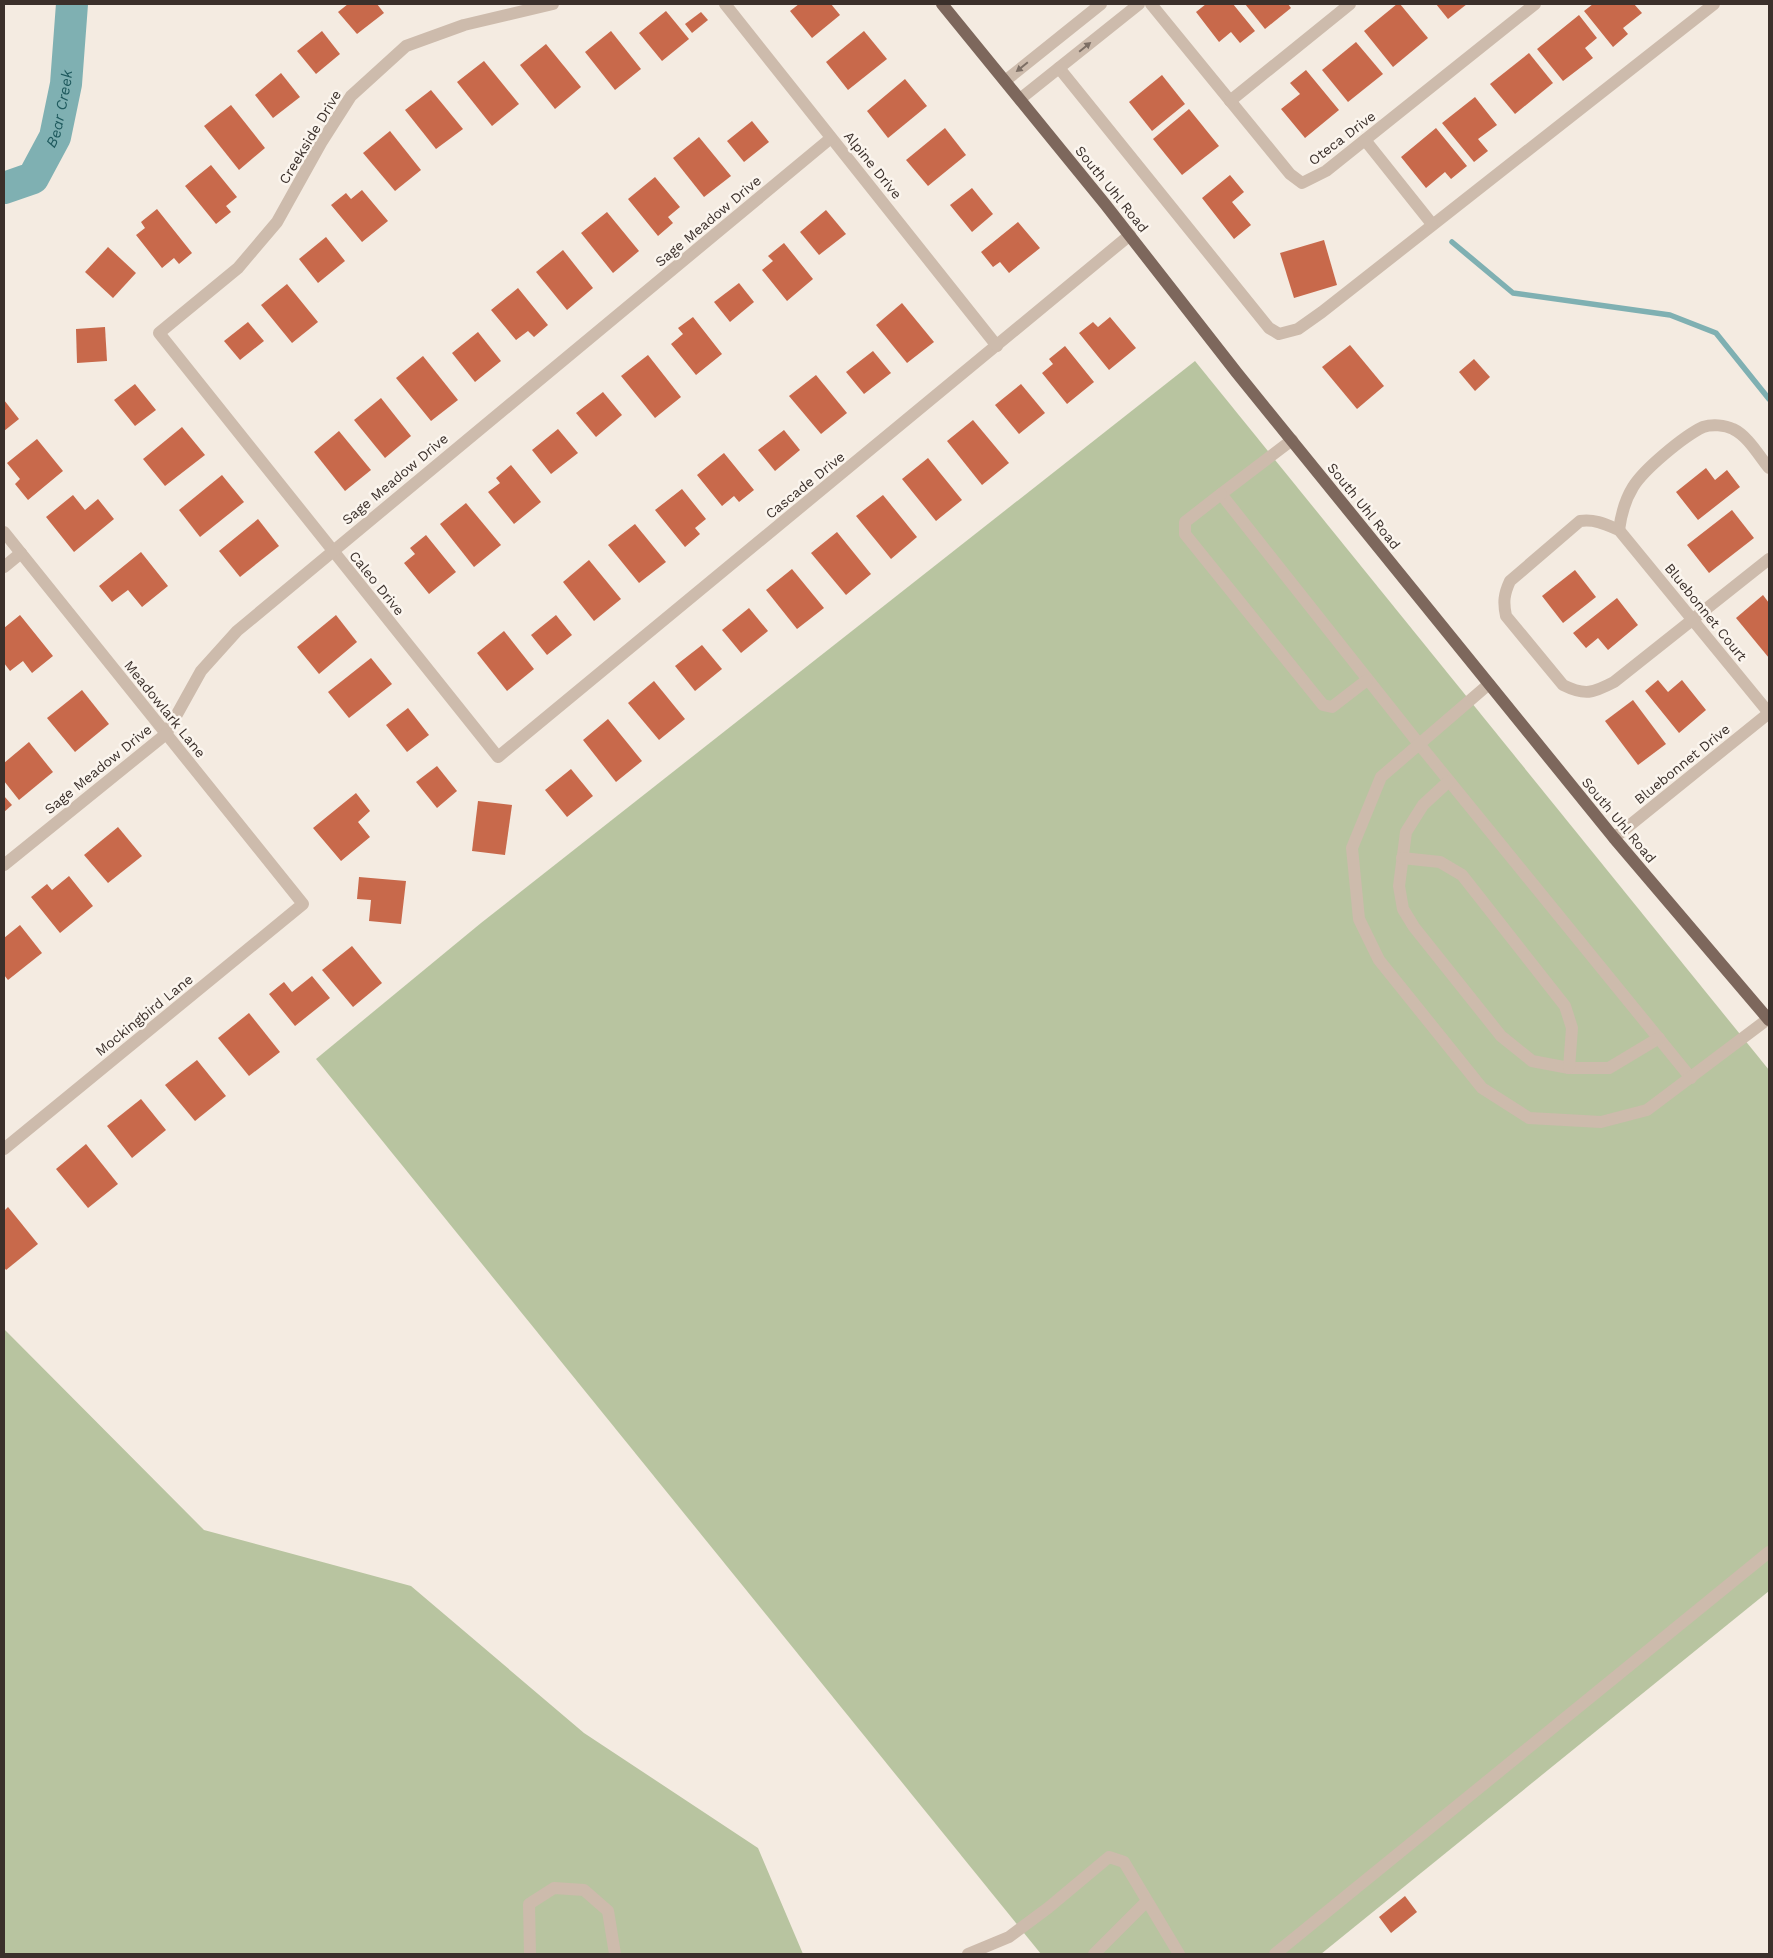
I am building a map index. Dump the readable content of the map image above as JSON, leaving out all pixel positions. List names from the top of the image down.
{
  "streets": {
    "main road": ["South Uhl Road"],
    "street": [
      "Creekside Drive",
      "Oteca Drive",
      "Alpine Drive",
      "Sage Meadow Drive",
      "Cascade Drive",
      "Caleo Drive",
      "Bluebonnet Court",
      "Meadowlark Lane",
      "Bluebonnet Drive",
      "Mockingbird Lane"
    ]
  },
  "crossings": [
    ["Creekside Drive", "Caleo Drive"],
    ["Alpine Drive", "Sage Meadow Drive"],
    ["Alpine Drive", "Cascade Drive"],
    ["South Uhl Road", "Cascade Drive"],
    ["South Uhl Road", "Bluebonnet Drive"],
    ["Sage Meadow Drive", "Caleo Drive"],
    ["Sage Meadow Drive", "Meadowlark Lane"],
    ["Cascade Drive", "Caleo Drive"],
    ["Bluebonnet Court", "Bluebonnet Drive"],
    ["Meadowlark Lane", "Mockingbird Lane"]
  ],
  "water": ["Bear Creek"]
}
